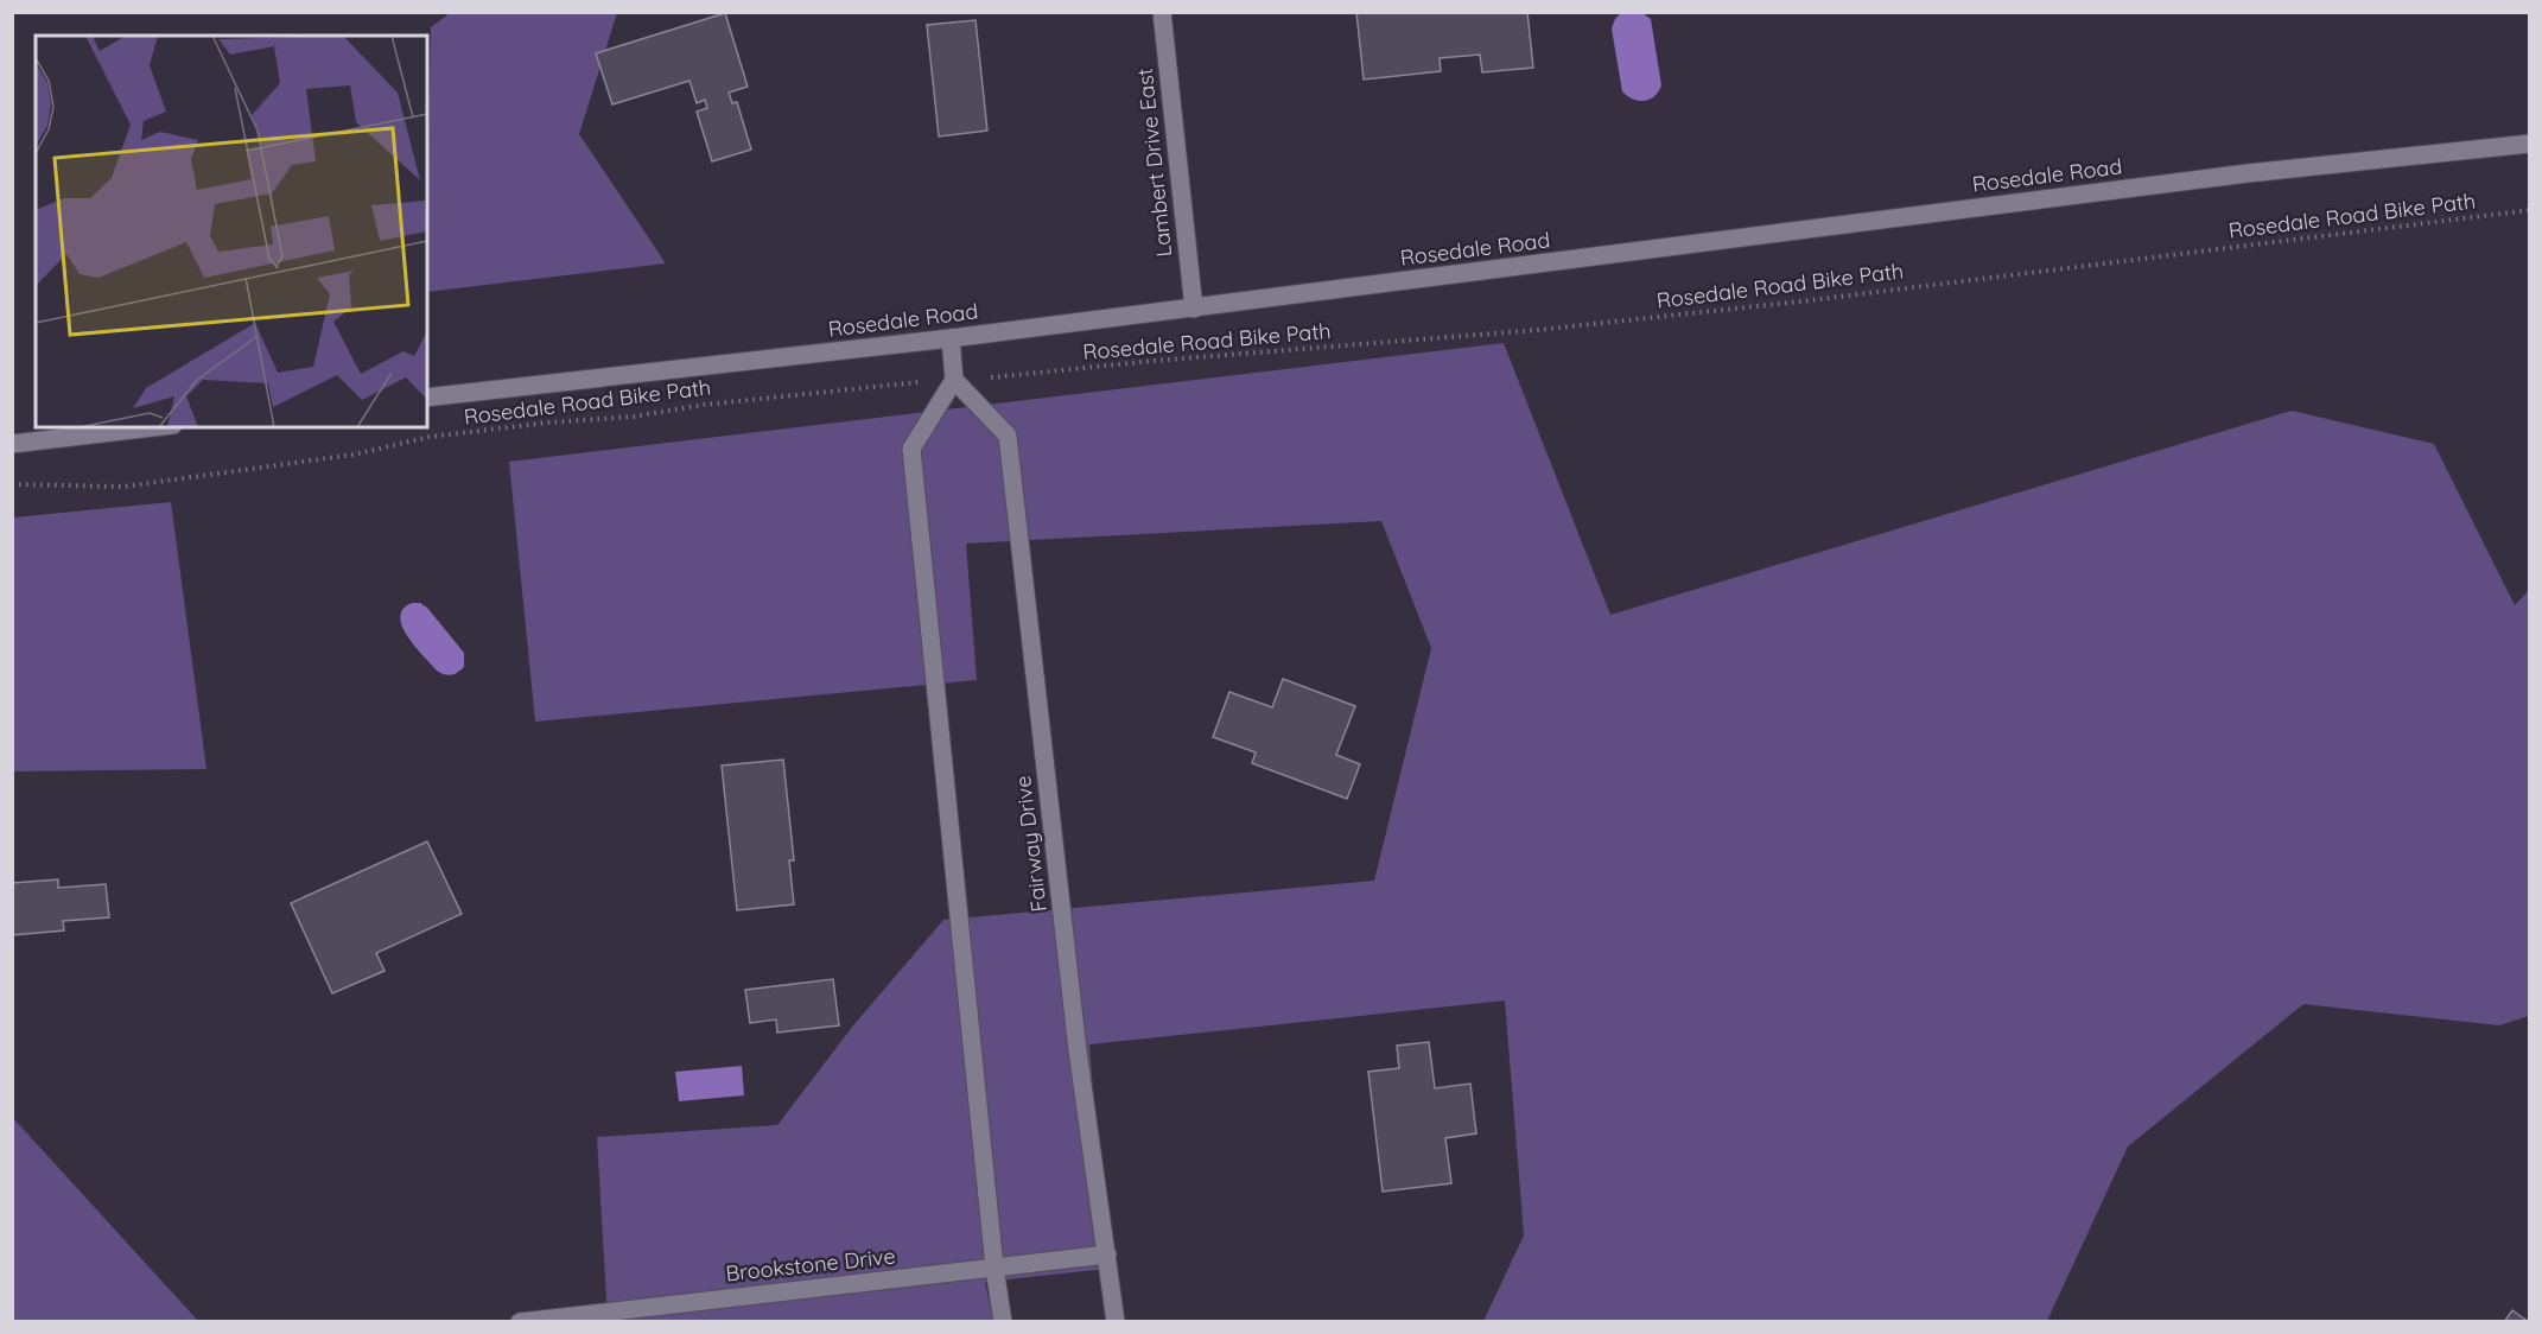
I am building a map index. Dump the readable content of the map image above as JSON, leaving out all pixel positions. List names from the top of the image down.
{
  "streets": {
    "street": [
      "Lambert Drive East",
      "Rosedale Road",
      "Fairway Drive",
      "Brookstone Drive"
    ],
    "path": ["Rosedale Road Bike Path"]
  },
  "crossings": [
    ["Lambert Drive East", "Rosedale Road"],
    ["Fairway Drive", "Brookstone Drive"]
  ]
}
